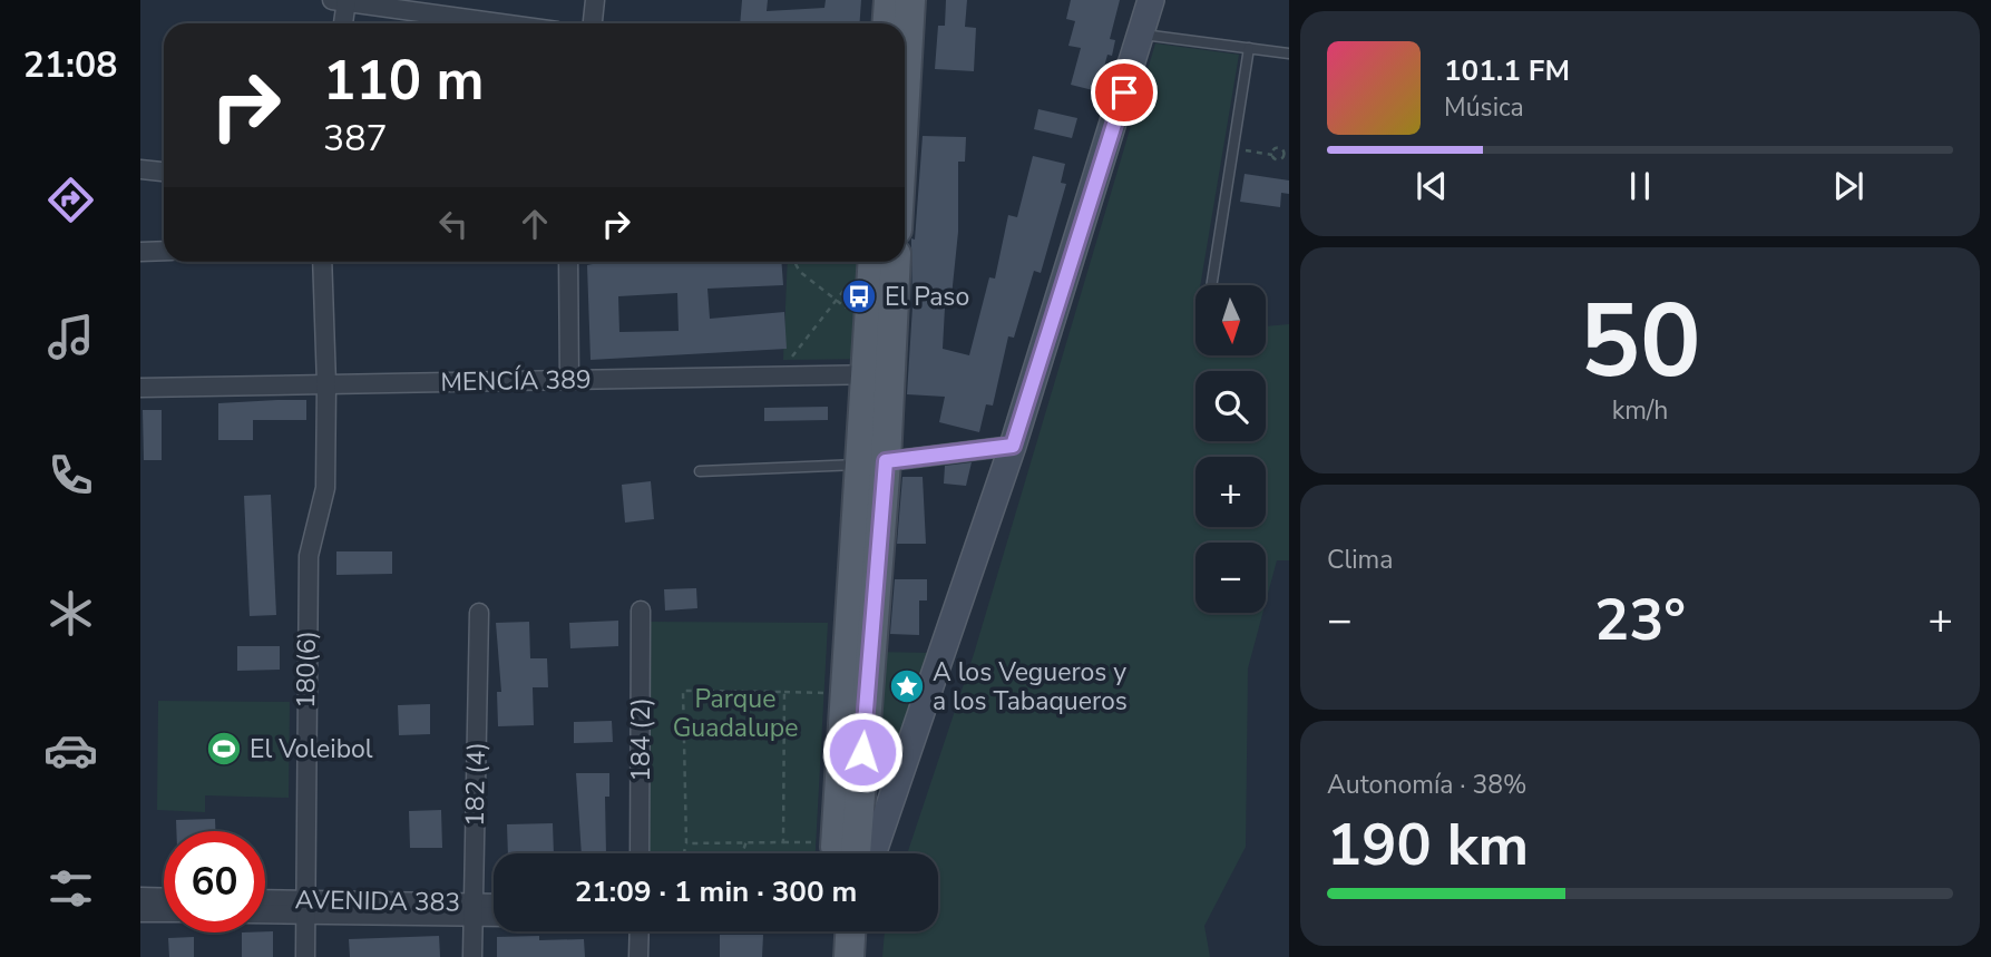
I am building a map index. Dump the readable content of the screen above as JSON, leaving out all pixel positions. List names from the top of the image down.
{
  "streets": {
    "street": [
      "MENCÍA 389",
      "180(6)",
      "184 (2)",
      "182 (4)",
      "AVENIDA 383"
    ]
  },
  "crossings": [
    ["MENCÍA 389", "180(6)"],
    ["180(6)", "AVENIDA 383"],
    ["182 (4)", "AVENIDA 383"]
  ],
  "parks": ["Parque Guadalupe"],
  "places": {
    "bus stop": ["El Paso"],
    "place": ["A los Vegueros y a los Tabaqueros"],
    "sports": ["El Voleibol"]
  },
  "north": "bottom",
  "page": {
    "tabs": "21:08",
    "turn": ["110 m", "387"],
    "song": ["101.1 FM", "Música"],
    "tile": [
      ["50", "km/h"],
      "Clima",
      ["Autonomía · 38%", "190 km"]
    ],
    "map_buttons": ["+", "−"],
    "heat": ["−", "23°", "+"],
    "limit": "60",
    "trip": "21:09 · 1 min · 300 m"
  }
}
